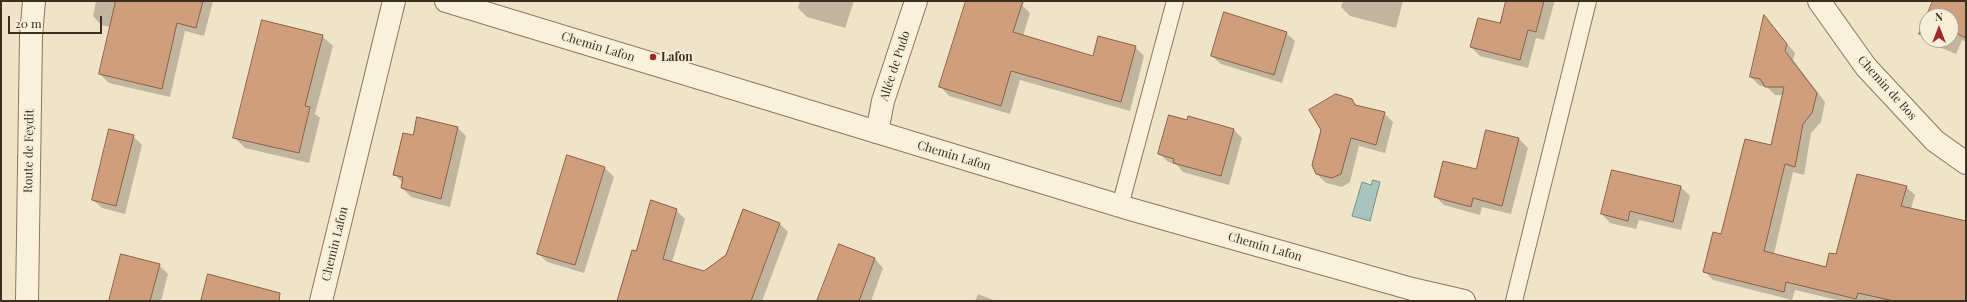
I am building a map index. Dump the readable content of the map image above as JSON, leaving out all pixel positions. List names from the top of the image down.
{
  "streets": {
    "street": [
      "Chemin Lafon",
      "Allée de Pudo",
      "Chemin de Bos",
      "Route de Feydit"
    ]
  },
  "crossings": [
    ["Chemin Lafon", "Allée de Pudo"]
  ],
  "places": ["Lafon"],
  "scale_bar": "20 m",
  "north": "top"
}
